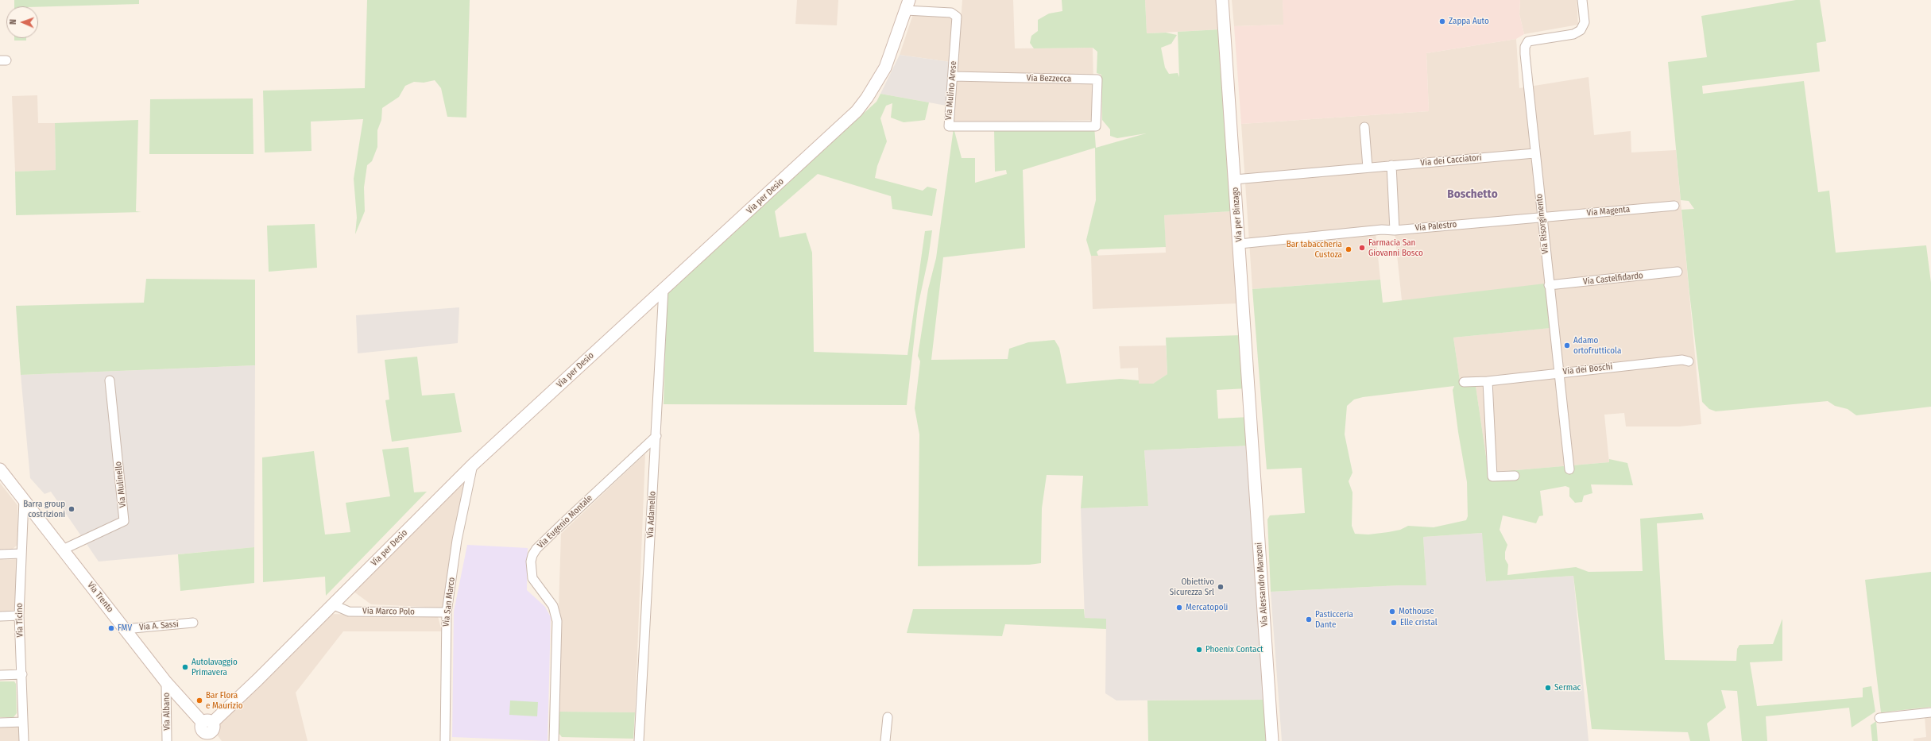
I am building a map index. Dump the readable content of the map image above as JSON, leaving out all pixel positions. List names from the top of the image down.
{
  "streets": {
    "street": [
      "Via Bezzecca",
      "Via Mulino Arese",
      "Via dei Cacciatori",
      "Via per Desio",
      "Via Magenta",
      "Via per Binzago",
      "Via Risorgimento",
      "Via Palestro",
      "Via Castelfidardo",
      "Via dei Boschi",
      "Via Mulinello",
      "Via Adamello",
      "Via Eugenio Montale",
      "Via Alessandro Manzoni",
      "Via Trento",
      "Via San Marco",
      "Via Marco Polo",
      "Via Ticino",
      "Via A. Sassi",
      "Via Albano"
    ]
  },
  "crossings": [
    ["Via Bezzecca", "Via Mulino Arese"],
    ["Via Mulino Arese", "Via per Desio"],
    ["Via dei Cacciatori", "Via per Binzago"],
    ["Via dei Cacciatori", "Via Risorgimento"],
    ["Via per Desio", "Via Adamello"],
    ["Via per Desio", "Via Trento"],
    ["Via per Desio", "Via San Marco"],
    ["Via per Desio", "Via Marco Polo"],
    ["Via Magenta", "Via Risorgimento"],
    ["Via Magenta", "Via Palestro"],
    ["Via per Binzago", "Via Palestro"],
    ["Via per Binzago", "Via Alessandro Manzoni"],
    ["Via Risorgimento", "Via Palestro"],
    ["Via Risorgimento", "Via Castelfidardo"],
    ["Via Risorgimento", "Via dei Boschi"],
    ["Via Mulinello", "Via Trento"],
    ["Via Adamello", "Via Eugenio Montale"],
    ["Via Trento", "Via Ticino"],
    ["Via Trento", "Via A. Sassi"],
    ["Via Trento", "Via Albano"],
    ["Via San Marco", "Via Marco Polo"]
  ],
  "districts": ["Boschetto"],
  "places": [
    "Zappa Auto",
    "Farmacia San Giovanni Bosco",
    "Bar tabaccheria Custoza",
    "Adamo ortofrutticola",
    "Barra group costrizioni",
    "Obiettivo Sicurezza Srl",
    "Mercatopoli",
    "Mothouse",
    "Pasticceria Dante",
    "Elle cristal",
    "FMV",
    "Phoenix Contact",
    "Autolavaggio Primavera",
    "Sermac",
    "Bar Flora e Maurizio"
  ],
  "north": "left"
}
